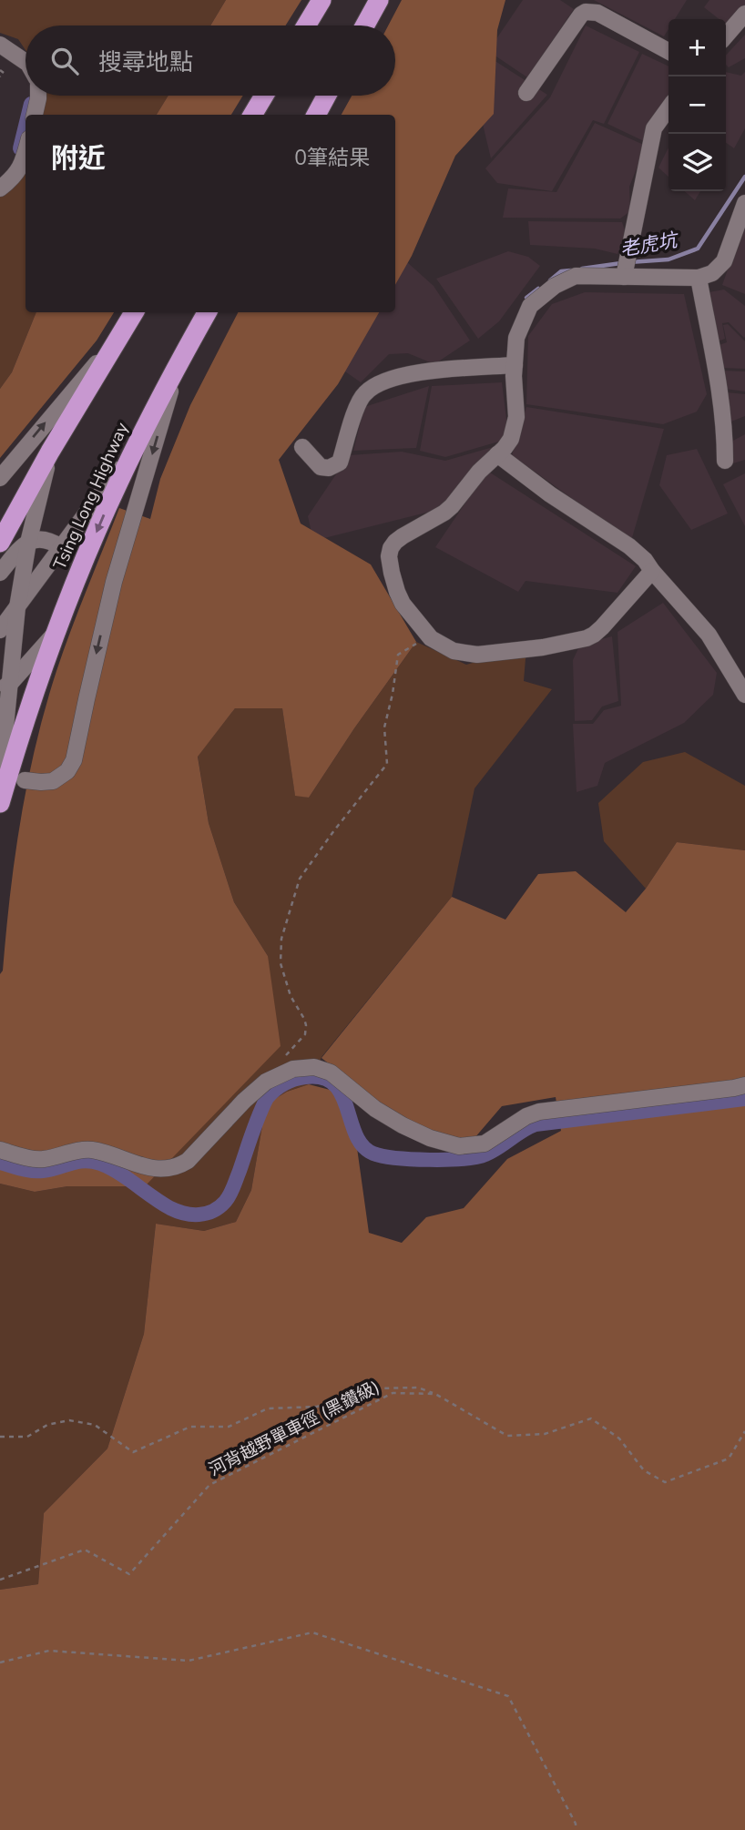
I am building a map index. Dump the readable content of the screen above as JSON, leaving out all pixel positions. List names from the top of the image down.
{
  "streets": {
    "highway": ["Tsing Long Highway"],
    "path": ["河背越野單車徑 (黑鑽級)"]
  },
  "water": ["老虎坑"],
  "page": {
    "map_buttons": ["+", "−"],
    "search": "搜尋地點",
    "heading": ["附近", "0筆結果"]
  }
}
